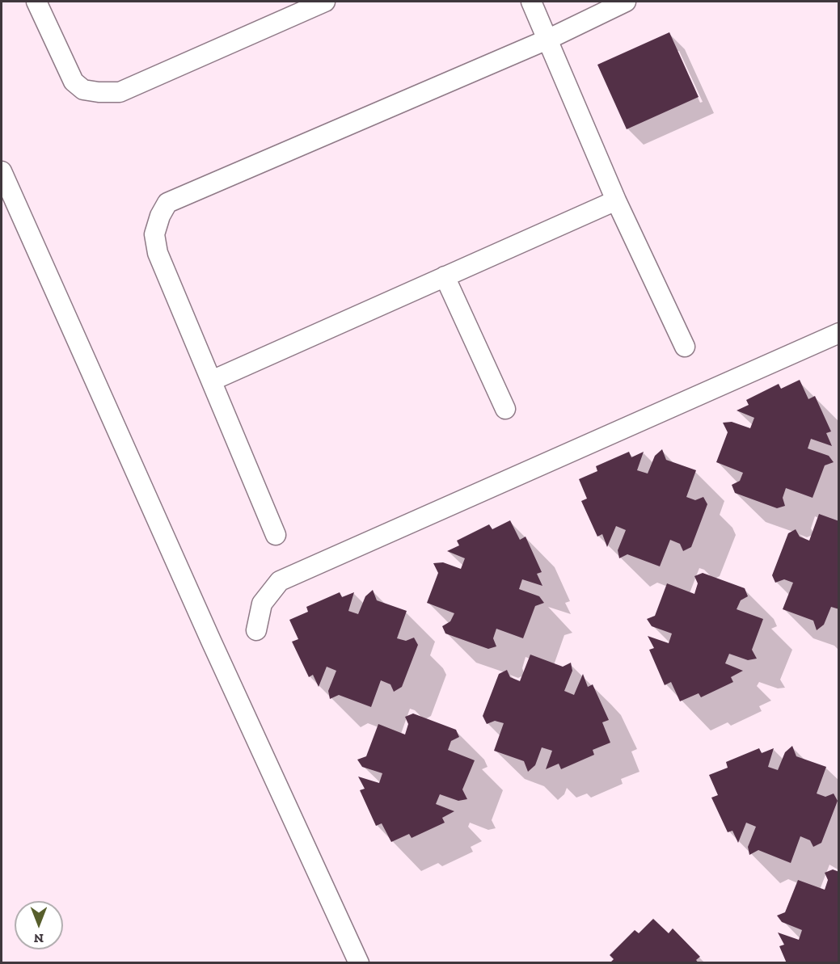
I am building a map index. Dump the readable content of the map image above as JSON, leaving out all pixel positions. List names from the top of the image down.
{
  "north": "bottom"
}
